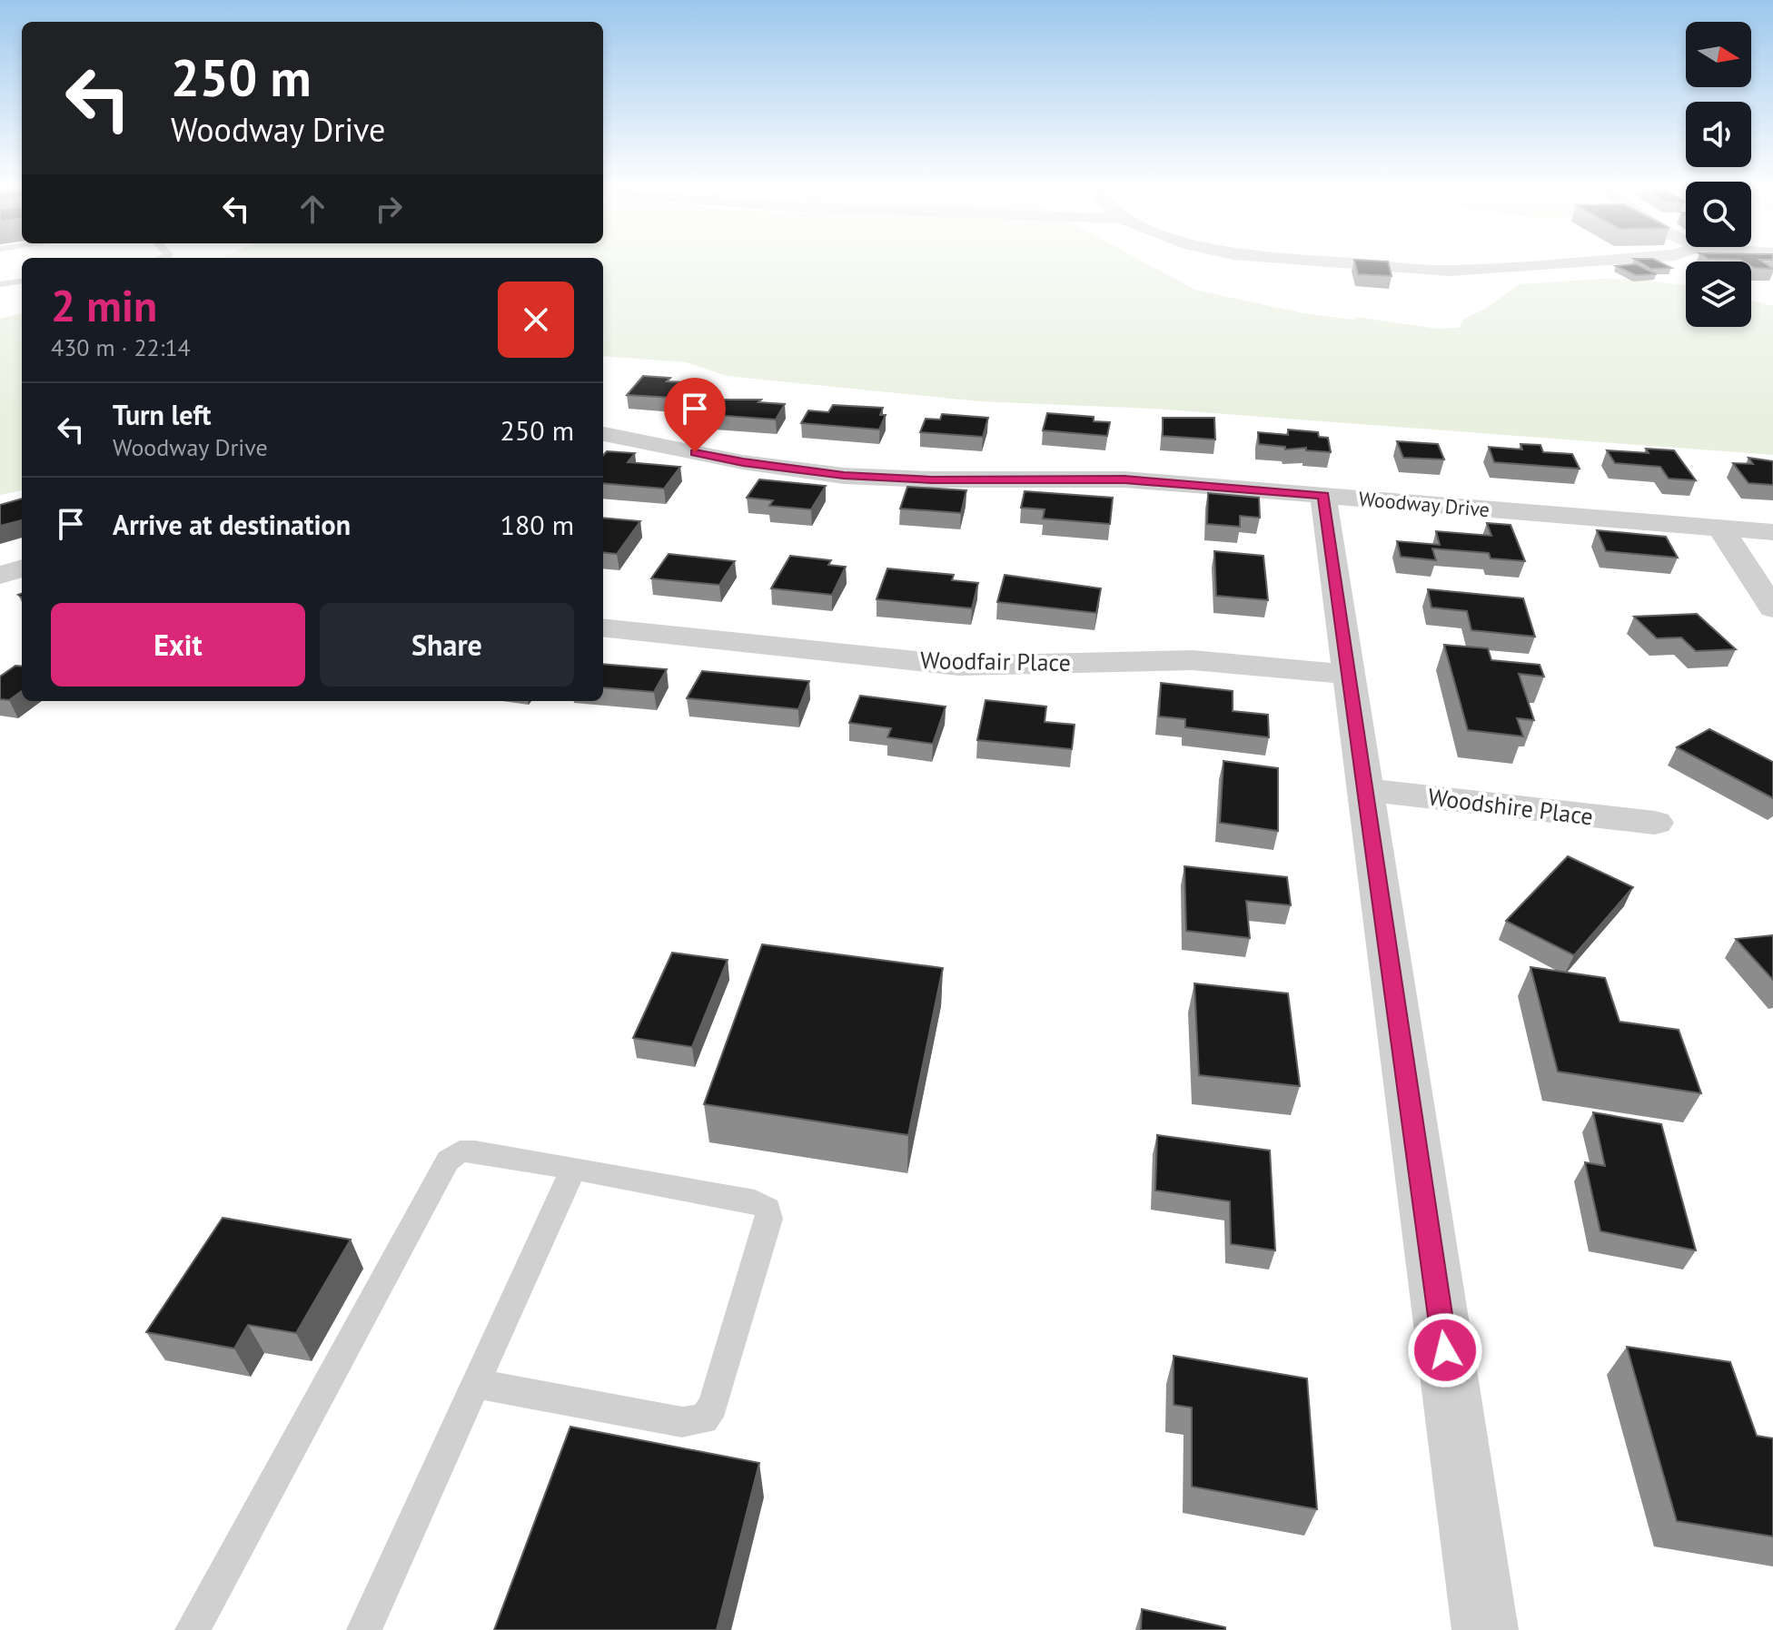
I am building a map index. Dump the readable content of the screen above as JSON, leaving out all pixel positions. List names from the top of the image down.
{
  "streets": {
    "street": ["Woodway Drive", "Woodfair Place", "Woodshire Place"]
  },
  "north": "right",
  "page": {
    "turn": ["250 m", "Woodway Drive"],
    "heading": ["2 min", "430 m · 22:14"],
    "list": [
      {
        "name": "Turn left",
        "note": "Woodway Drive",
        "value": "250 m"
      },
      {
        "name": "Arrive at destination",
        "value": "180 m"
      }
    ],
    "buttons": ["Exit", "Share"]
  }
}
